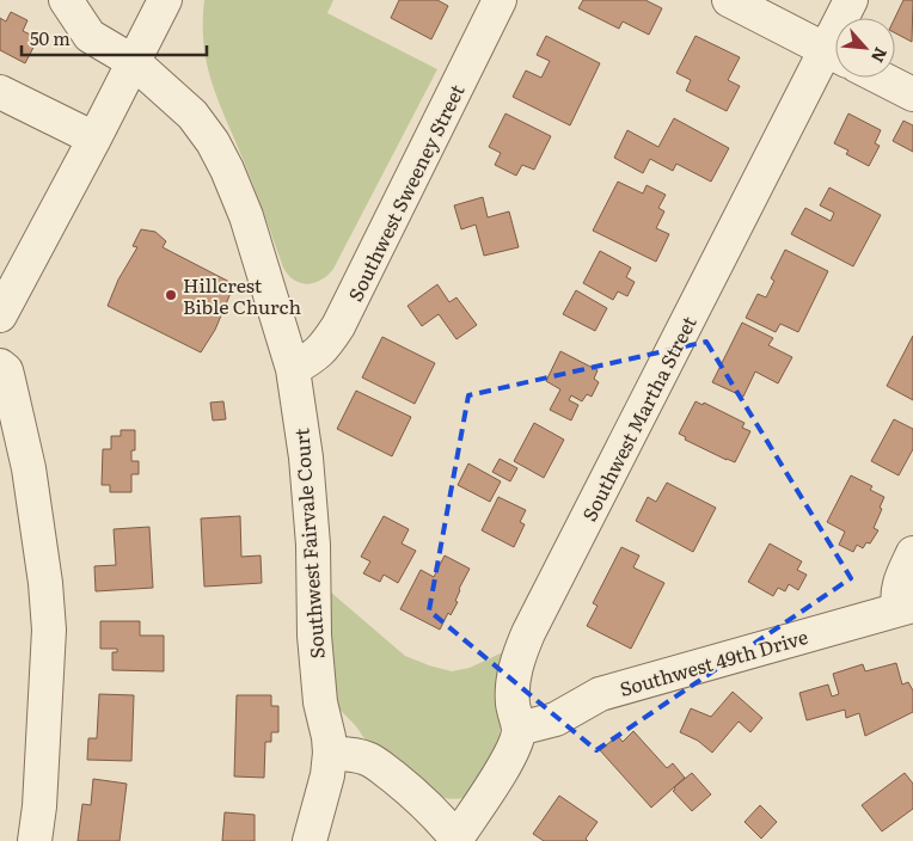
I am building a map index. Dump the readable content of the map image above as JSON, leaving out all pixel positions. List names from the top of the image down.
{
  "streets": {
    "street": [
      "Southwest Sweeney Street",
      "Southwest Martha Street",
      "Southwest Fairvale Court",
      "Southwest 49th Drive"
    ]
  },
  "crossings": [
    ["Southwest Sweeney Street", "Southwest Fairvale Court"],
    ["Southwest Martha Street", "Southwest 49th Drive"]
  ],
  "places": ["Hillcrest Bible Church"],
  "scale_bar": "50 m",
  "north": "bottom right"
}
